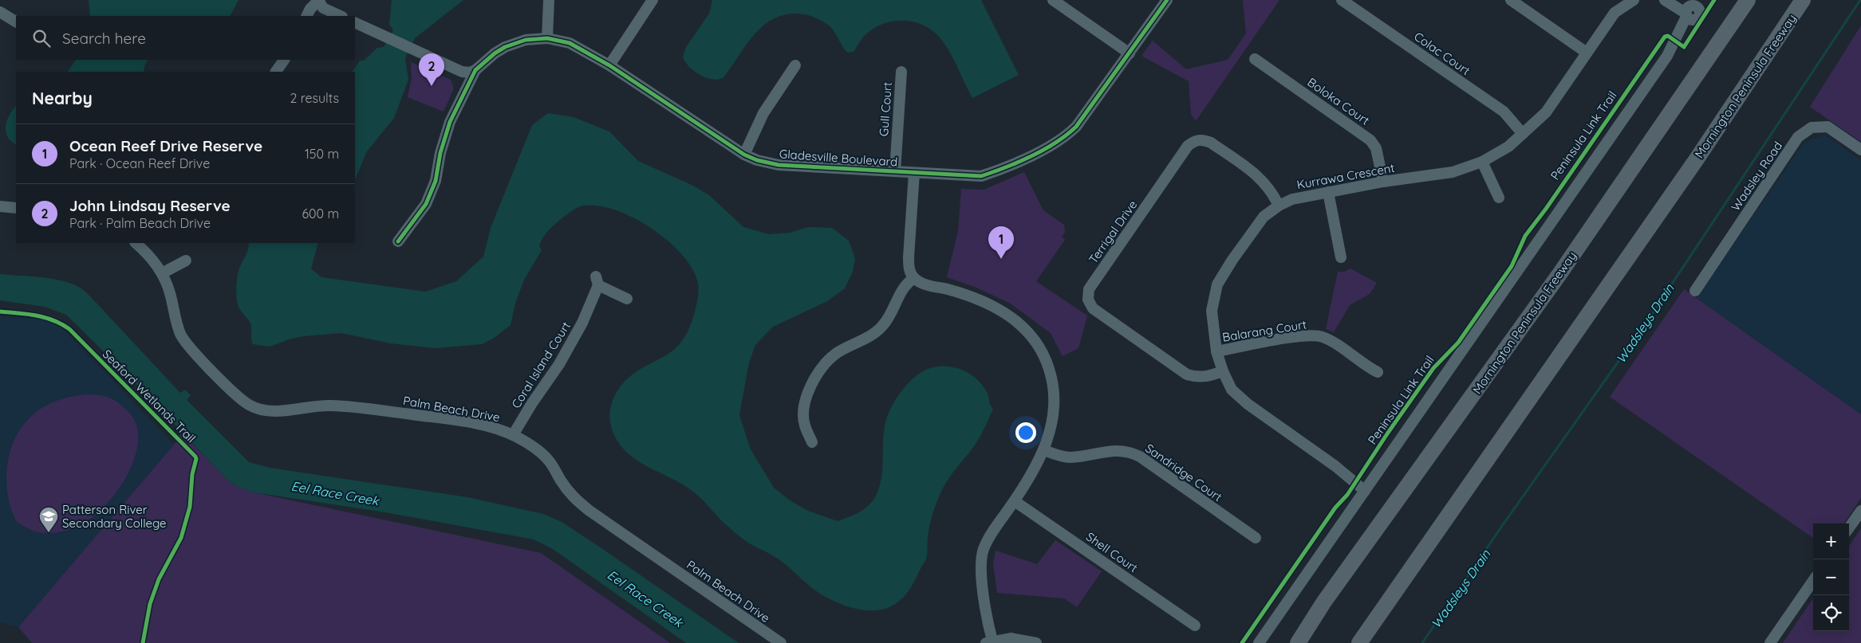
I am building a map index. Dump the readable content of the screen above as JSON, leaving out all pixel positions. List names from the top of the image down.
{
  "streets": {
    "highway": ["Mornington Peninsula Freeway"],
    "street": [
      "Colac Court",
      "Boloka Court",
      "Gull Court",
      "Gladesville Boulevard",
      "Kurrawa Crescent",
      "Wadsley Road",
      "Terrigal Drive",
      "Balarang Court",
      "Coral Island Court",
      "Palm Beach Drive",
      "Sandridge Court",
      "Shell Court"
    ],
    "cycle path": ["Peninsula Link Trail", "Seaford Wetlands Trail"]
  },
  "crossings": [
    ["Colac Court", "Kurrawa Crescent"],
    ["Boloka Court", "Kurrawa Crescent"],
    ["Gull Court", "Gladesville Boulevard"],
    ["Kurrawa Crescent", "Terrigal Drive"],
    ["Kurrawa Crescent", "Balarang Court"],
    ["Coral Island Court", "Palm Beach Drive"]
  ],
  "water": ["Wadsleys Drain", "Eel Race Creek"],
  "places": {
    "school or university": ["Patterson River Secondary College"]
  },
  "page": {
    "search": "Search here",
    "pins": ["2", "1"],
    "heading": ["Nearby", "2 results"],
    "list": [
      {
        "mark": "1",
        "name": "Ocean Reef Drive Reserve",
        "note": "Park · Ocean Reef Drive",
        "value": "150 m"
      },
      {
        "mark": "2",
        "name": "John Lindsay Reserve",
        "note": "Park · Palm Beach Drive",
        "value": "600 m"
      }
    ],
    "map_buttons": ["+", "−"]
  }
}
